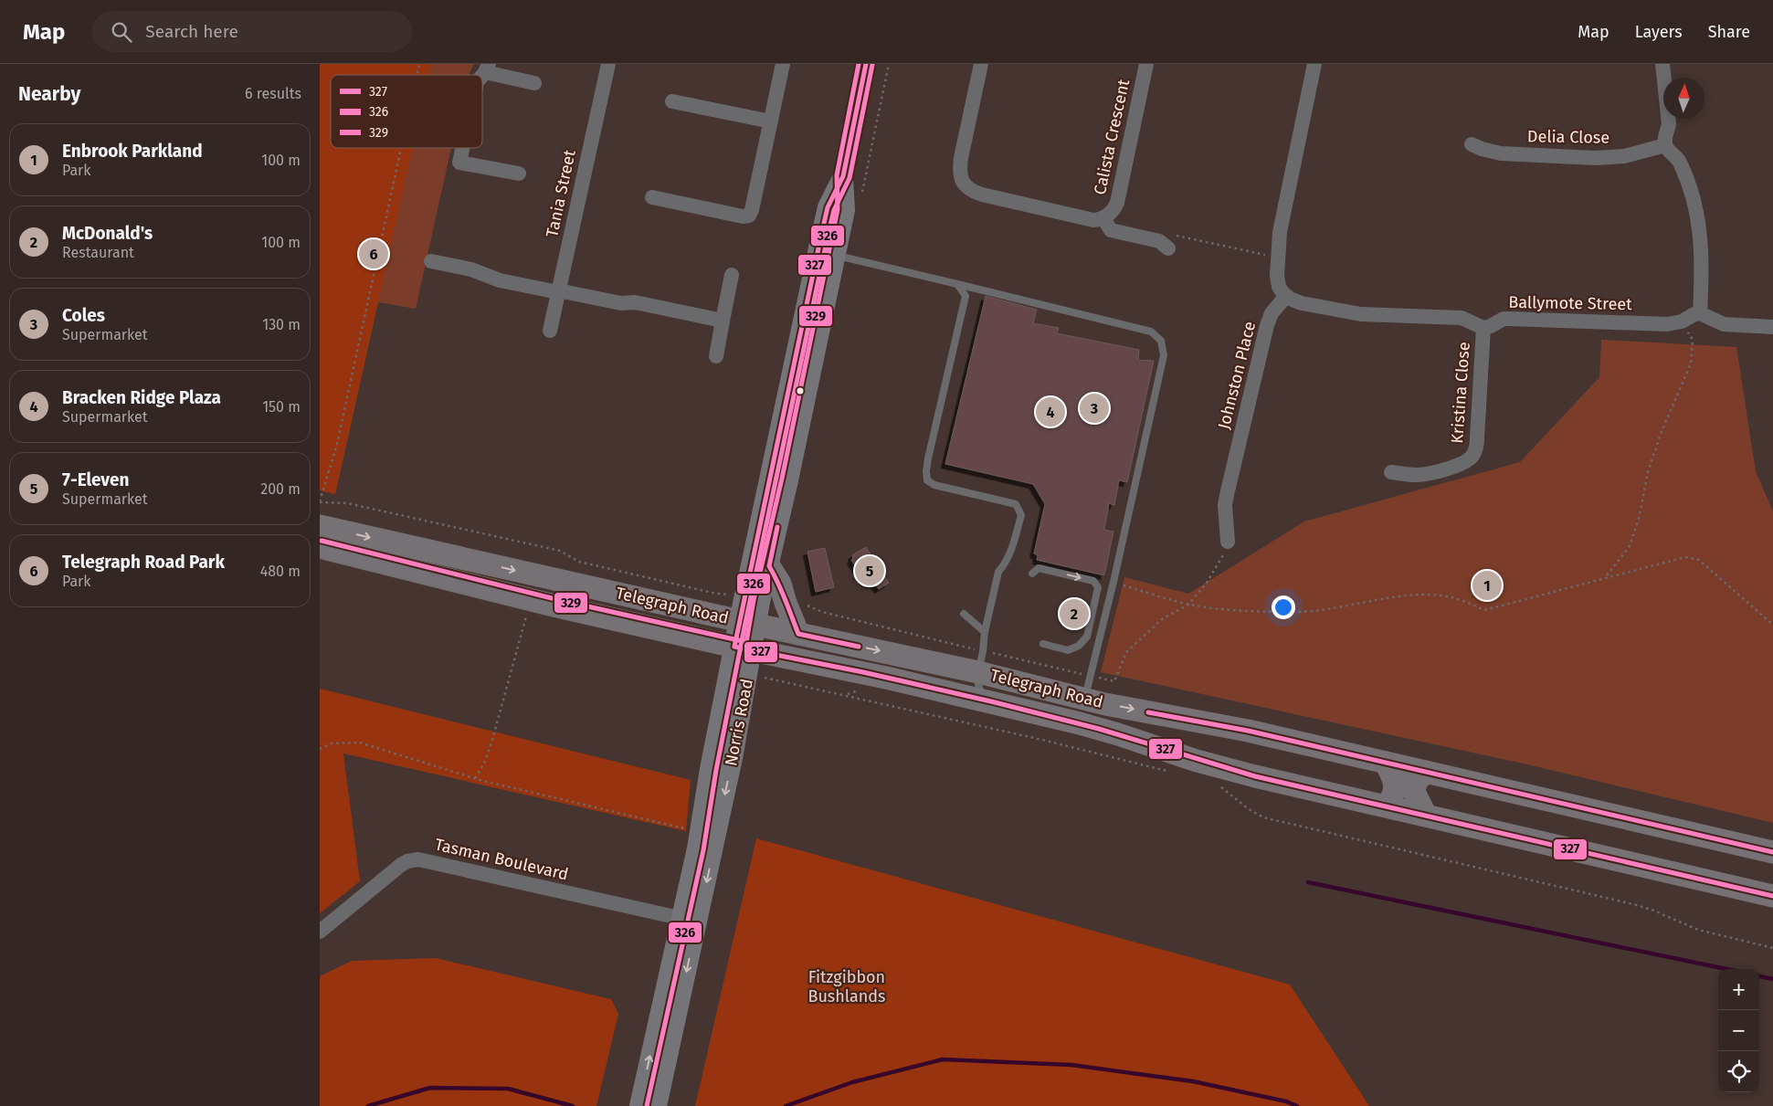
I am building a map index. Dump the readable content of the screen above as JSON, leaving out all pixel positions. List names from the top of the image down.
{
  "streets": {
    "main road": ["Telegraph Road", "Norris Road"],
    "street": [
      "Calista Crescent",
      "Delia Close",
      "Tania Street",
      "Ballymote Street",
      "Johnston Place",
      "Kristina Close",
      "Tasman Boulevard"
    ]
  },
  "crossings": [
    ["Ballymote Street", "Kristina Close"],
    ["Telegraph Road", "Norris Road"],
    ["Norris Road", "Tasman Boulevard"]
  ],
  "parks": ["Fitzgibbon Bushlands"],
  "lines": ["transit line 327", "transit line 329", "transit line 326"],
  "legend": ["327", "326", "329"],
  "north": "top",
  "page": {
    "header": "Map",
    "search": "Search here",
    "nav": ["Map", "Layers", "Share"],
    "heading": ["Nearby", "6 results"],
    "list": [
      {
        "mark": "1",
        "name": "Enbrook Parkland",
        "note": "Park",
        "value": "100 m"
      },
      {
        "mark": "2",
        "name": "McDonald's",
        "note": "Restaurant",
        "value": "100 m"
      },
      {
        "mark": "3",
        "name": "Coles",
        "note": "Supermarket",
        "value": "130 m"
      },
      {
        "mark": "4",
        "name": "Bracken Ridge Plaza",
        "note": "Supermarket",
        "value": "150 m"
      },
      {
        "mark": "5",
        "name": "7-Eleven",
        "note": "Supermarket",
        "value": "200 m"
      },
      {
        "mark": "6",
        "name": "Telegraph Road Park",
        "note": "Park",
        "value": "480 m"
      }
    ],
    "pins": [
      "6",
      "3",
      "4",
      "5",
      "1",
      "2"
    ],
    "map_buttons": ["+", "−"]
  }
}
